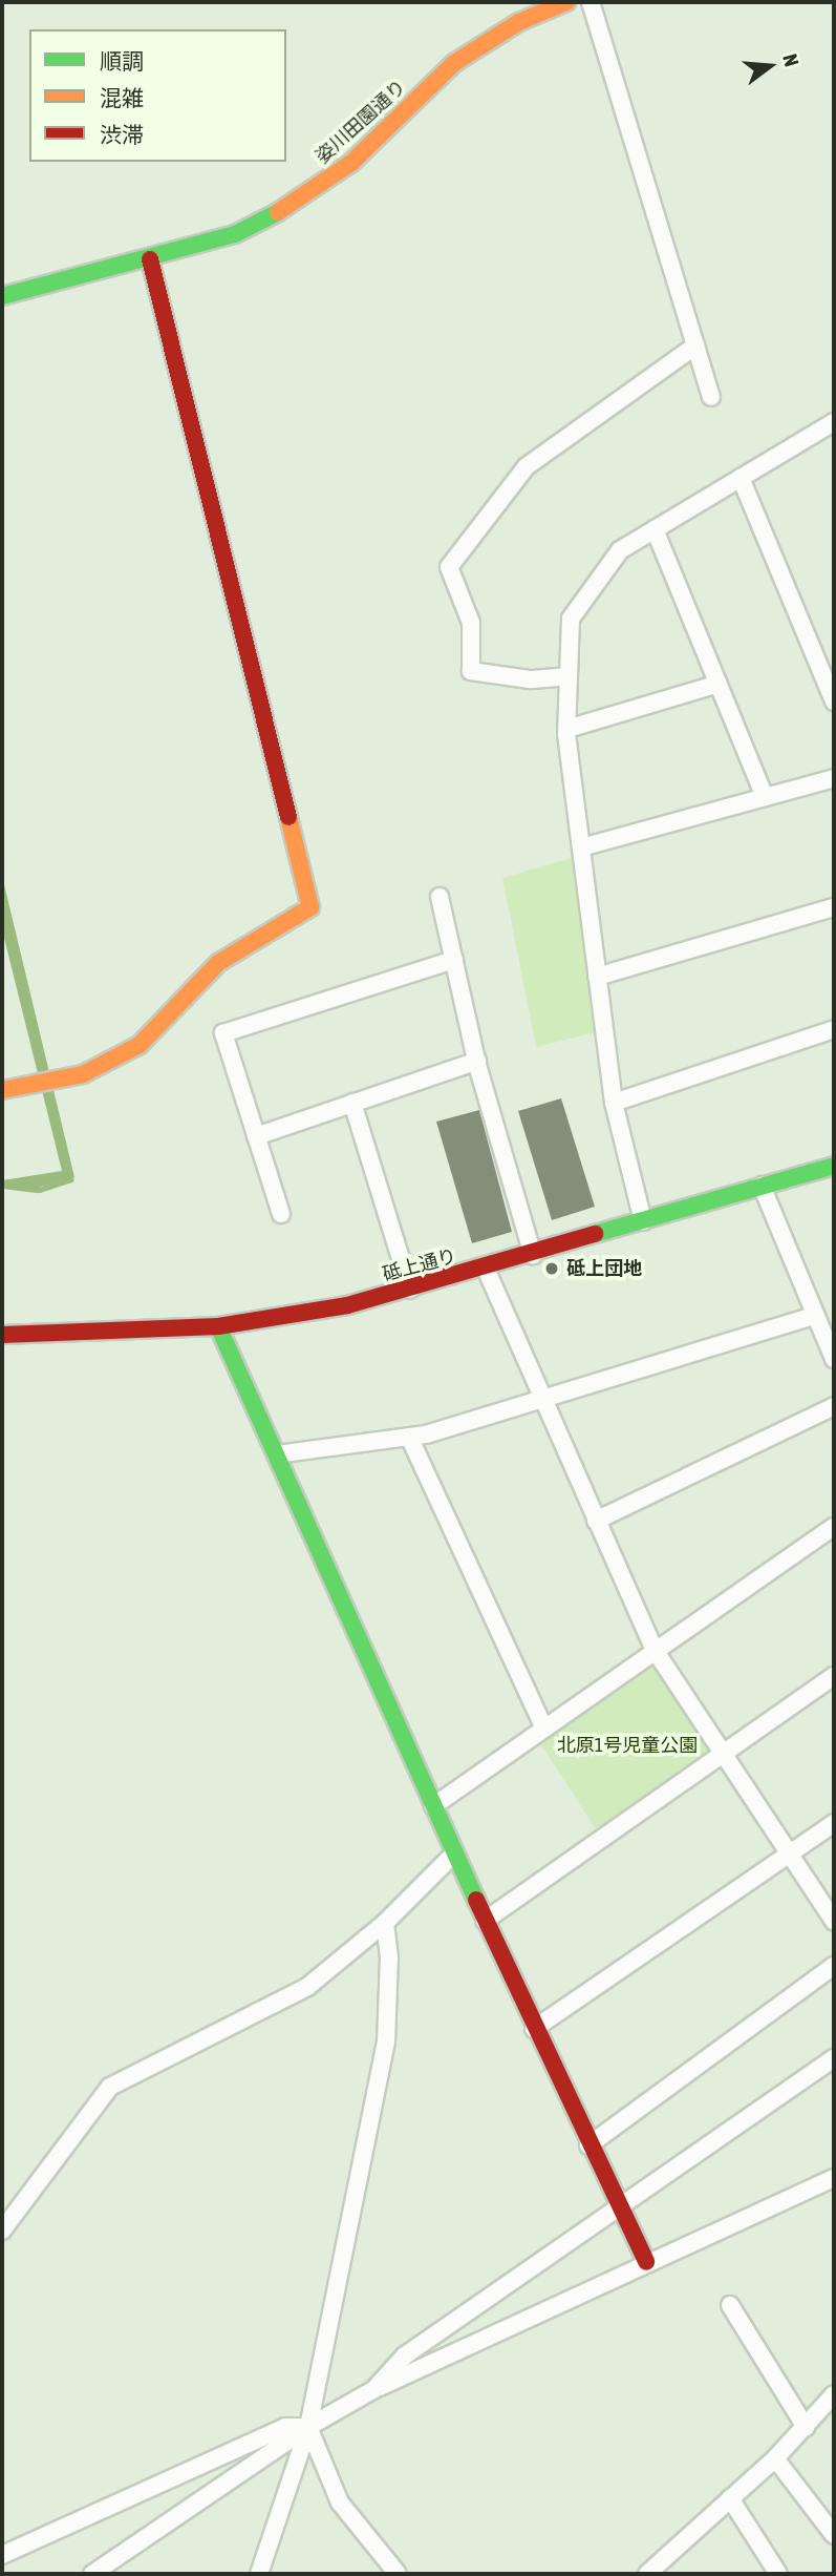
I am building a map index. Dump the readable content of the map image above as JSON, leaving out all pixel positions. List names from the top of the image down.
{
  "streets": {
    "street": ["姿川田園通り", "砥上通り"]
  },
  "parks": ["北原1号児童公園"],
  "places": ["砥上団地"],
  "legend": ["順調", "混雑", "渋滞"],
  "north": "right"
}
